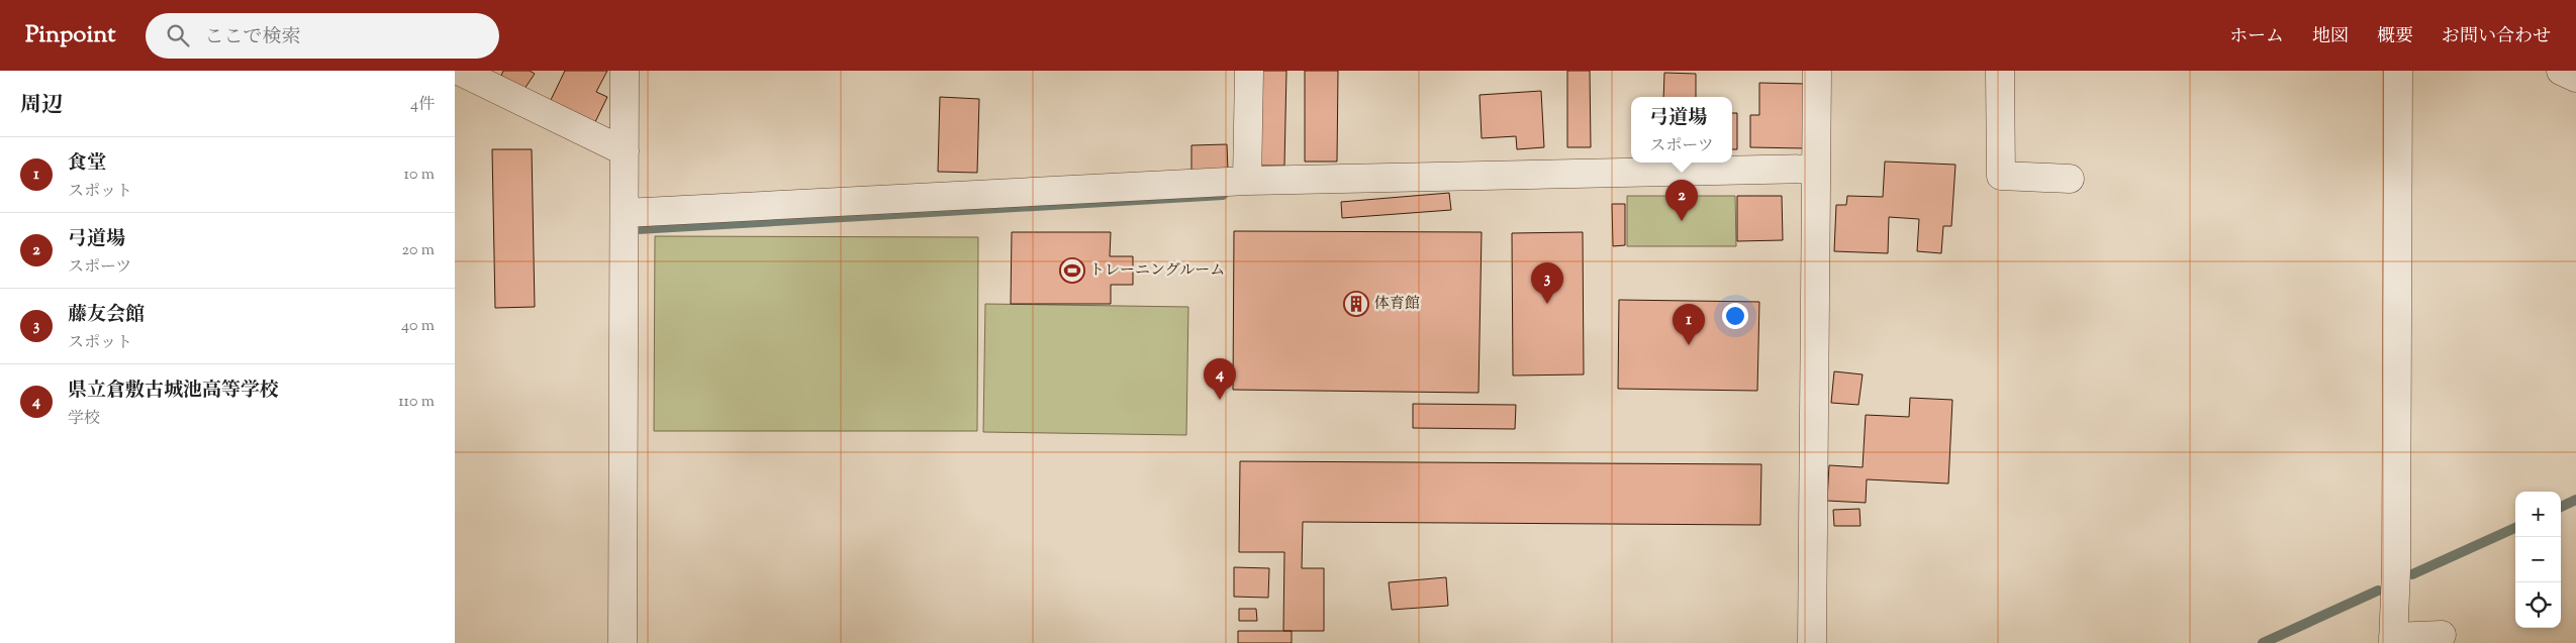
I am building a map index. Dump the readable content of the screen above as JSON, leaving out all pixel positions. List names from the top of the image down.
{
  "places": {
    "sports": ["トレーニングルーム"],
    "building": ["体育館"]
  },
  "page": {
    "header": "Pinpoint",
    "search": "ここで検索",
    "nav": [
      "ホーム",
      "地図",
      "概要",
      "お問い合わせ"
    ],
    "heading": ["周辺", "4件"],
    "popup": ["弓道場", "スポーツ"],
    "list": [
      {
        "mark": "1",
        "name": "食堂",
        "note": "スポット",
        "value": "10 m"
      },
      {
        "mark": "2",
        "name": "弓道場",
        "note": "スポーツ",
        "value": "20 m"
      },
      {
        "mark": "3",
        "name": "藤友会館",
        "note": "スポット",
        "value": "40 m"
      },
      {
        "mark": "4",
        "name": "県立倉敷古城池高等学校",
        "note": "学校",
        "value": "110 m"
      }
    ],
    "pins": [
      "2",
      "3",
      "1",
      "4"
    ],
    "map_buttons": ["+", "−"]
  }
}
